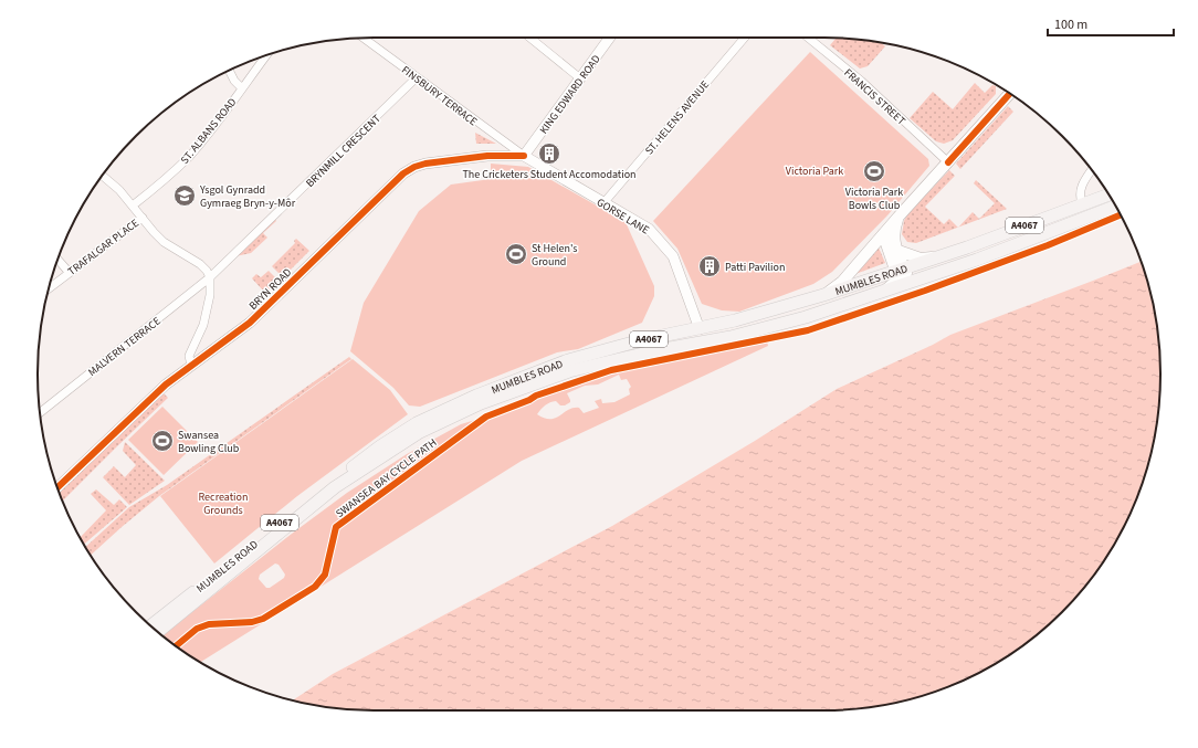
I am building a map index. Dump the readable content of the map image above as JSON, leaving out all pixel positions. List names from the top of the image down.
{
  "streets": {
    "main road": ["A4067", "MUMBLES ROAD"],
    "street": [
      "KING EDWARD ROAD",
      "FINSBURY TERRACE",
      "FRANCIS STREET",
      "ST. HELENS AVENUE",
      "ST. ALBANS ROAD",
      "BRYNMILL CRESCENT",
      "GORSE LANE",
      "TRAFALGAR PLACE",
      "BRYN ROAD",
      "MALVERN TERRACE"
    ],
    "cycle path": ["SWANSEA BAY CYCLE PATH"]
  },
  "crossings": [
    ["KING EDWARD ROAD", "FINSBURY TERRACE"],
    ["KING EDWARD ROAD", "GORSE LANE"],
    ["KING EDWARD ROAD", "BRYN ROAD"],
    ["FINSBURY TERRACE", "BRYNMILL CRESCENT"],
    ["FINSBURY TERRACE", "GORSE LANE"],
    ["FINSBURY TERRACE", "BRYN ROAD"],
    ["ST. HELENS AVENUE", "GORSE LANE"],
    ["BRYNMILL CRESCENT", "MALVERN TERRACE"],
    ["GORSE LANE", "MUMBLES ROAD"],
    ["GORSE LANE", "BRYN ROAD"],
    ["A4067", "MUMBLES ROAD"]
  ],
  "parks": ["Victoria Park", "Recreation Grounds"],
  "places": {
    "building": ["The Cricketers Student Accomodation", "Patti Pavilion"],
    "sports": ["Victoria Park Bowls Club", "St Helen's Ground", "Swansea Bowling Club"],
    "school or university": ["Ysgol Gynradd Gymraeg Bryn-y-Môr"]
  },
  "scale_bar": "100 m"
}
